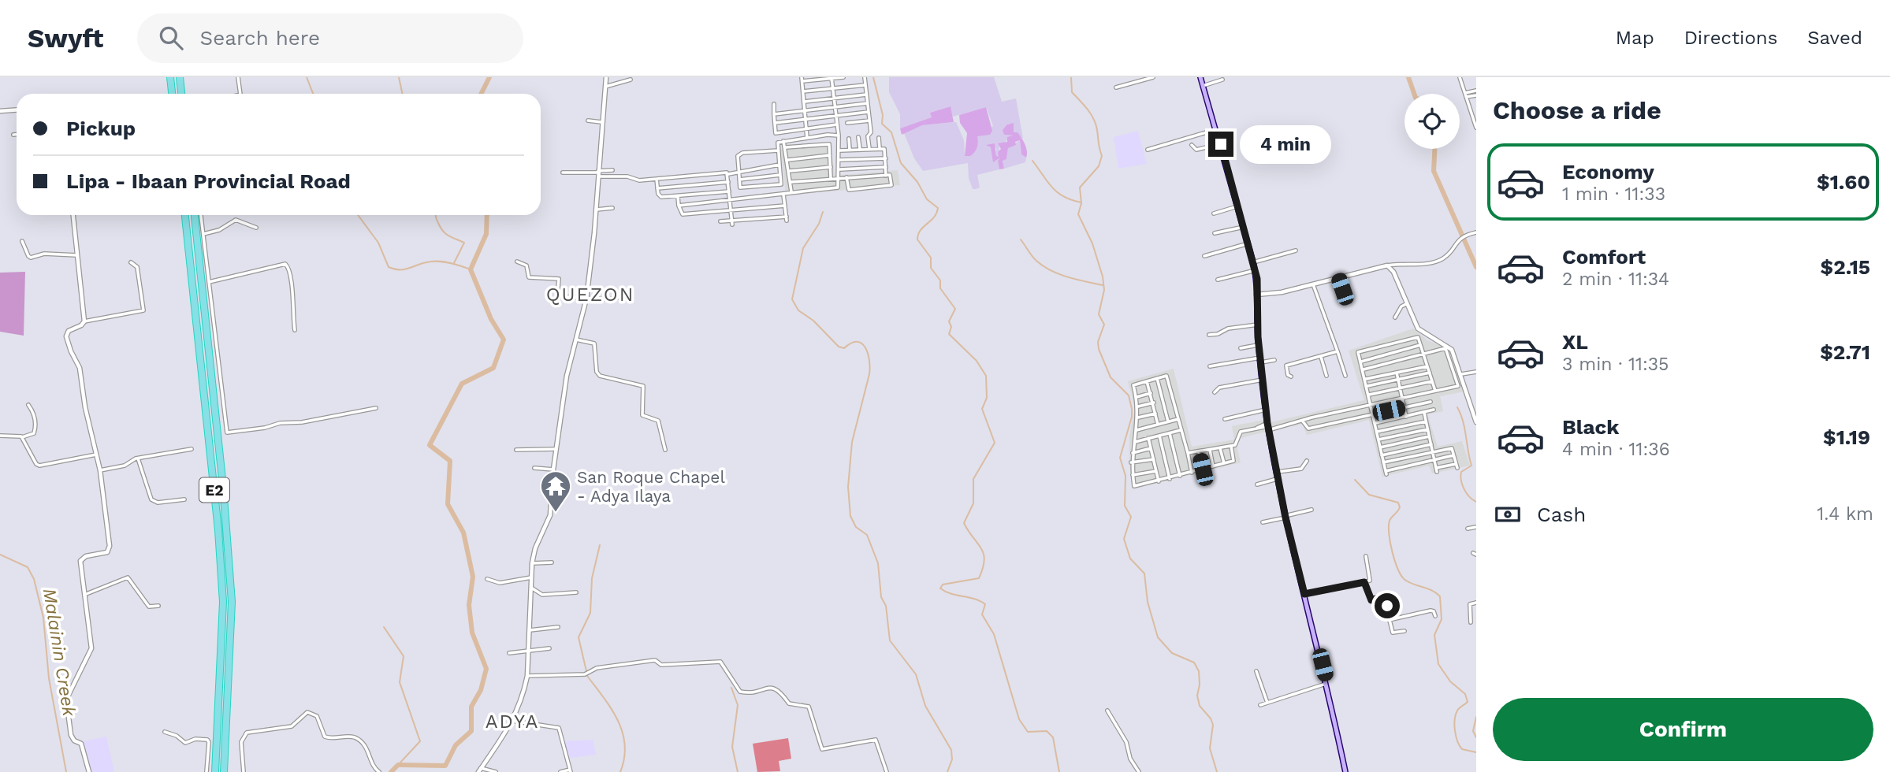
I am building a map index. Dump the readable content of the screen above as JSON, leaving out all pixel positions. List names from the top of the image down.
{
  "streets": {
    "highway": ["E2"]
  },
  "districts": ["QUEZON", "ADYA"],
  "water": ["Malainin Creek"],
  "places": {
    "temple": ["San Roque Chapel - Adya Ilaya"]
  },
  "page": {
    "header": "Swyft",
    "search": "Search here",
    "nav": ["Map", "Directions", "Saved"],
    "heading": "Choose a ride",
    "banner": ["Pickup", "Lipa - Ibaan Provincial Road"],
    "bubble": "4 min",
    "list": [
      {
        "name": "Economy",
        "note": "1 min · 11:33",
        "value": "$1.60"
      },
      {
        "name": "Comfort",
        "note": "2 min · 11:34",
        "value": "$2.15"
      },
      {
        "name": "XL",
        "note": "3 min · 11:35",
        "value": "$2.71"
      },
      {
        "name": "Black",
        "note": "4 min · 11:36",
        "value": "$1.19"
      }
    ],
    "pay": ["Cash", "1.4 km"],
    "buttons": "Confirm"
  }
}
